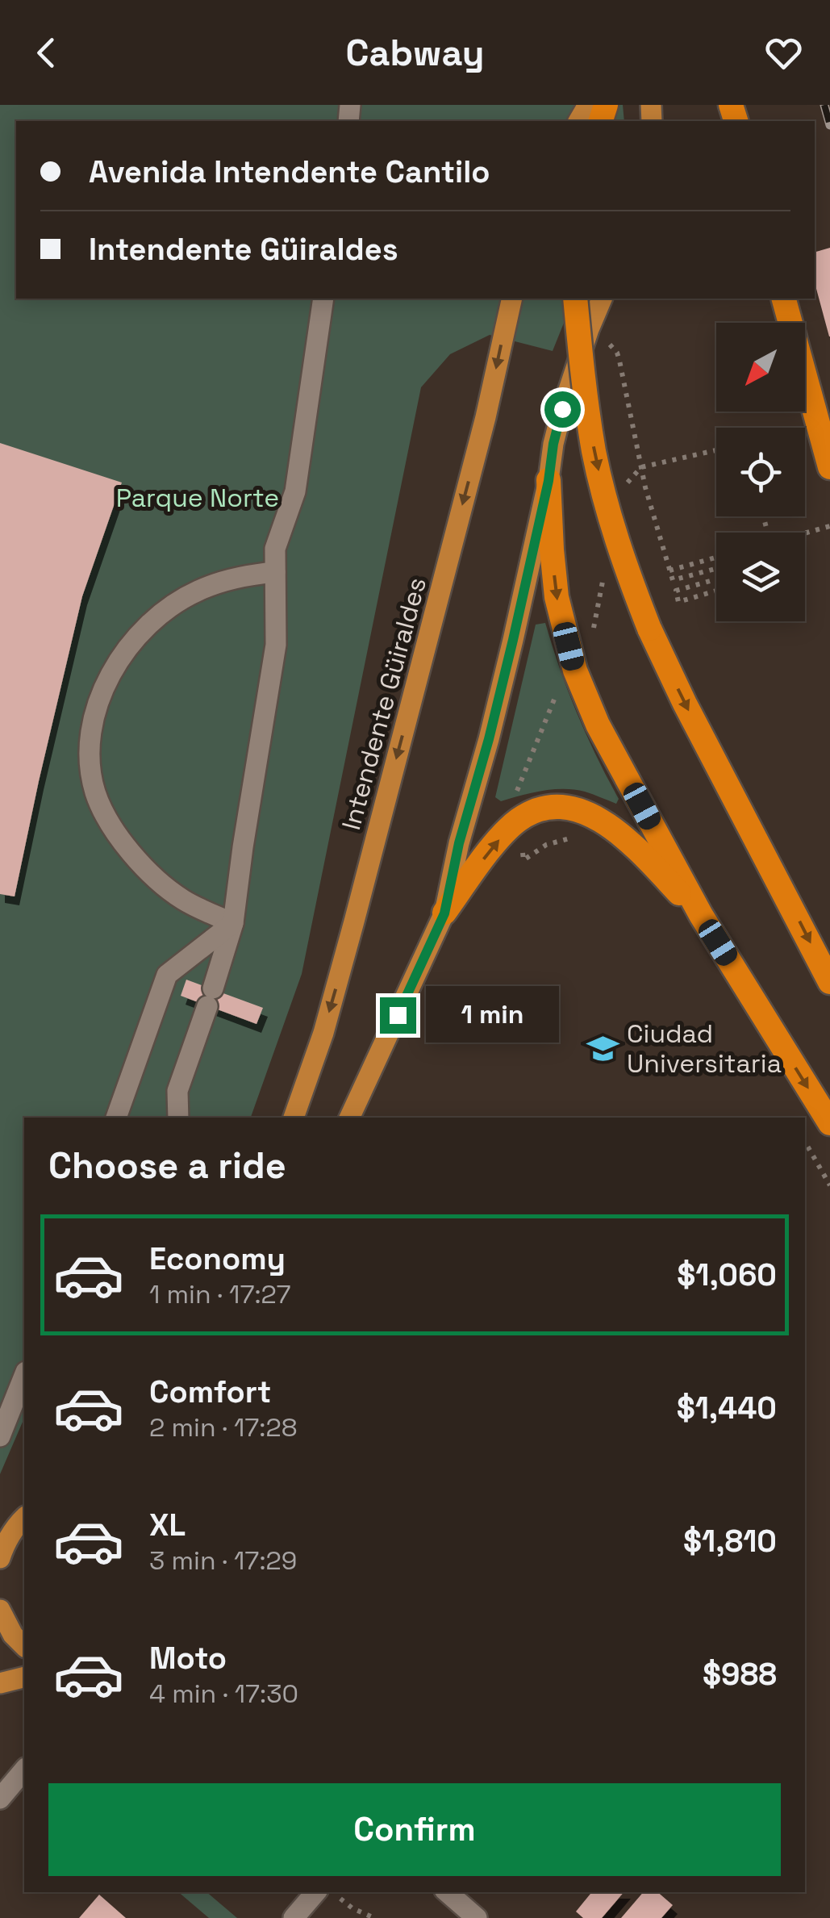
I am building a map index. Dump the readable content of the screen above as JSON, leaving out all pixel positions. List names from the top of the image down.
{
  "streets": {
    "main road": ["Intendente Güiraldes"]
  },
  "parks": ["Parque Norte"],
  "places": {
    "school or university": ["Ciudad Universitaria"]
  },
  "north": "bottom left",
  "page": {
    "header": "Cabway",
    "banner": ["Avenida Intendente Cantilo", "Intendente Güiraldes"],
    "bubble": "1 min",
    "heading": "Choose a ride",
    "list": [
      {
        "name": "Economy",
        "note": "1 min · 17:27",
        "value": "$1,060"
      },
      {
        "name": "Comfort",
        "note": "2 min · 17:28",
        "value": "$1,440"
      },
      {
        "name": "XL",
        "note": "3 min · 17:29",
        "value": "$1,810"
      },
      {
        "name": "Moto",
        "note": "4 min · 17:30",
        "value": "$988"
      }
    ],
    "buttons": "Confirm"
  }
}
